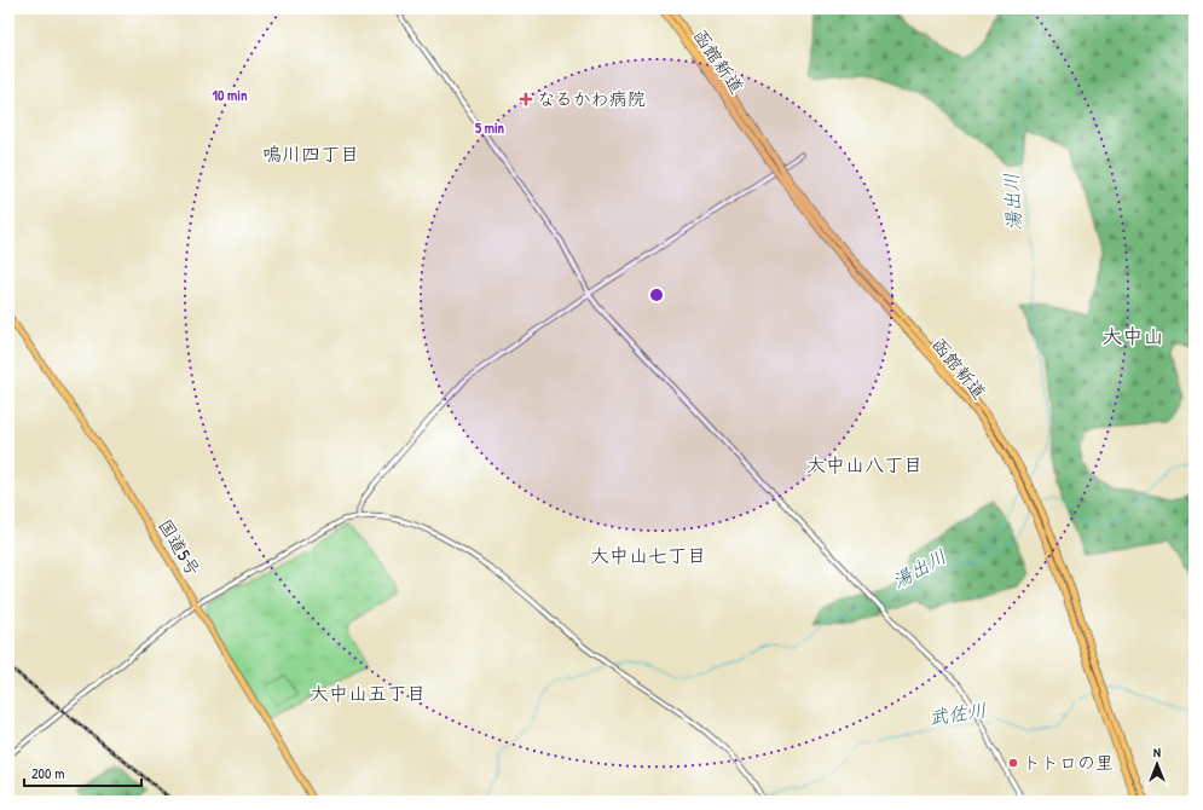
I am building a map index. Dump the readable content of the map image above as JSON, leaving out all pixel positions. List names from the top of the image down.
{
  "streets": {
    "highway": ["函館新道", "国道5号"]
  },
  "districts": [
    "鳴川四丁目",
    "大中山",
    "大中山八丁目",
    "大中山七丁目",
    "大中山五丁目"
  ],
  "water": ["湯出川", "武佐川"],
  "places": {
    "health": ["なるかわ病院"],
    "other": ["トトロの里"]
  },
  "scale_bar": "200 m",
  "north": "top",
  "rings": ["10 min", "5 min"]
}
